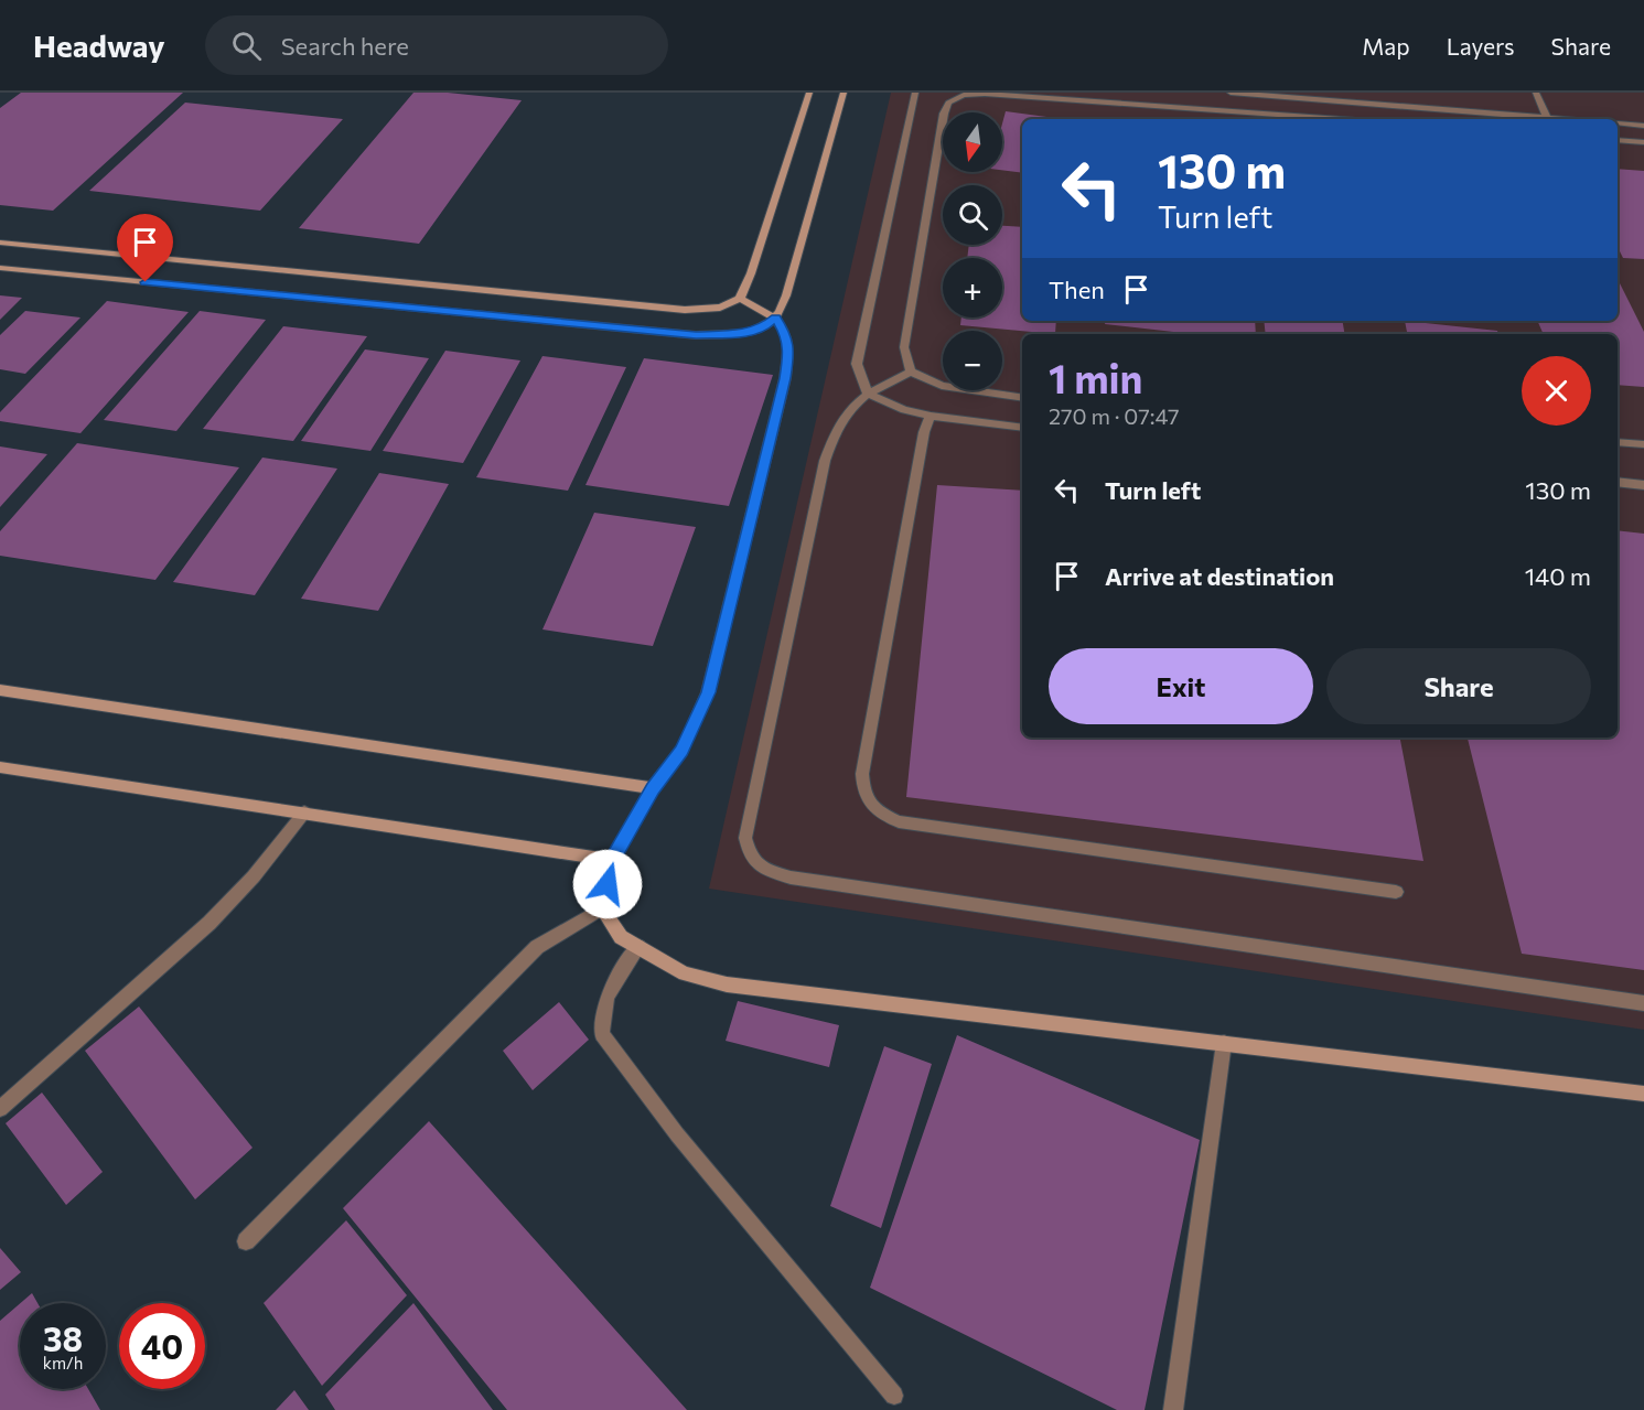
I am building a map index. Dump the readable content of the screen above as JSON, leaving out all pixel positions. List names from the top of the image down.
{
  "north": "bottom",
  "page": {
    "header": "Headway",
    "search": "Search here",
    "nav": ["Map", "Layers", "Share"],
    "map_buttons": ["+", "−"],
    "turn": ["130 m", "Turn left"],
    "then": "Then",
    "heading": ["1 min", "270 m · 07:47"],
    "list": [
      {
        "name": "Turn left",
        "value": "130 m"
      },
      {
        "name": "Arrive at destination",
        "value": "140 m"
      }
    ],
    "buttons": ["Exit", "Share"],
    "speed": "38 km/h",
    "limit": "40"
  }
}
